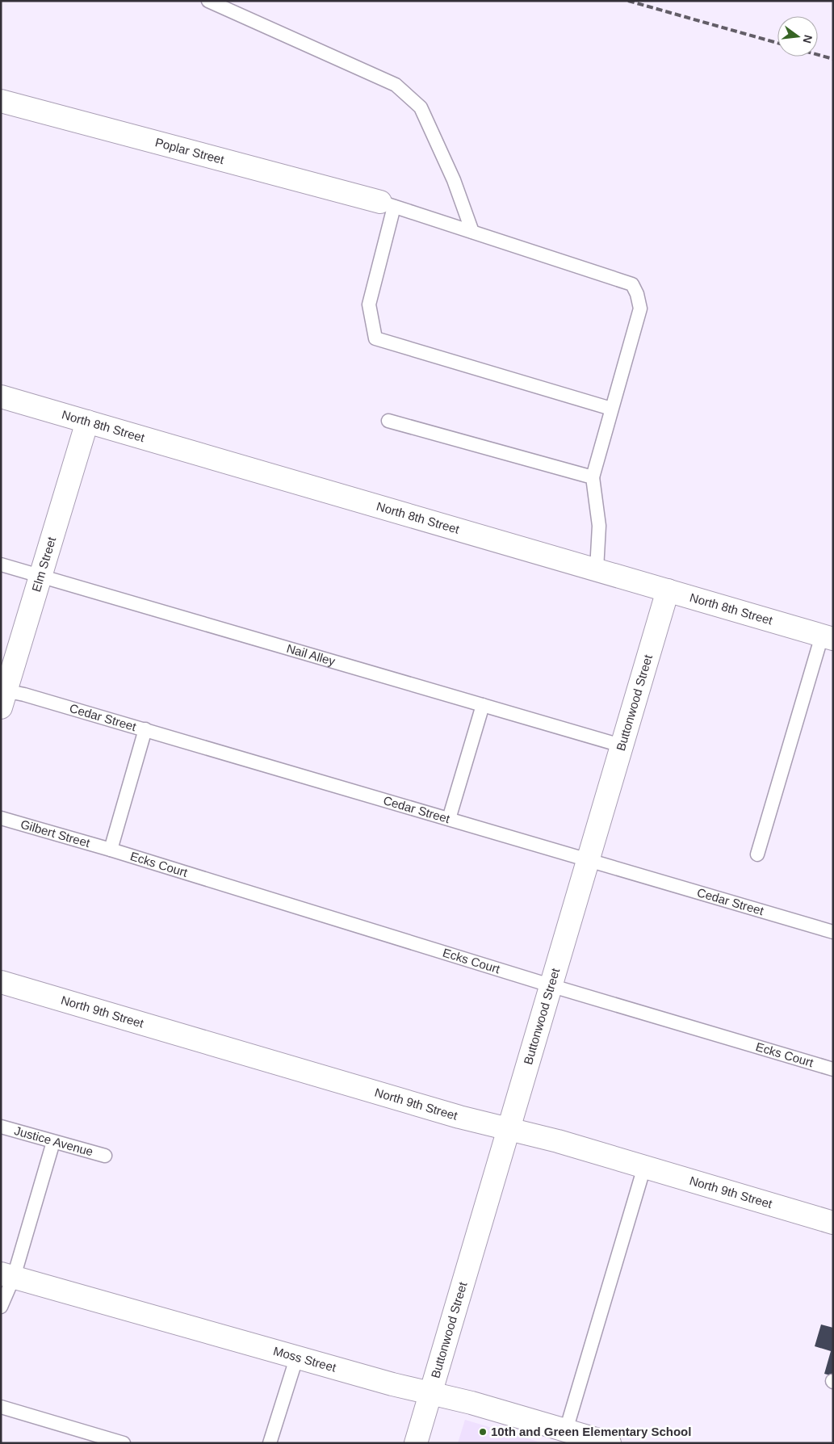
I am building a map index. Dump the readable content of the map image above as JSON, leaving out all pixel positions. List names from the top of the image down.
{
  "streets": {
    "street": [
      "Poplar Street",
      "North 8th Street",
      "Elm Street",
      "Buttonwood Street",
      "North 9th Street",
      "Moss Street"
    ],
    "lane": [
      "Nail Alley",
      "Cedar Street",
      "Gilbert Street",
      "Ecks Court",
      "Justice Avenue"
    ]
  },
  "crossings": [
    ["North 8th Street", "Elm Street"],
    ["North 8th Street", "Buttonwood Street"],
    ["Elm Street", "Nail Alley"],
    ["Elm Street", "Cedar Street"],
    ["Nail Alley", "Buttonwood Street"],
    ["Buttonwood Street", "Cedar Street"],
    ["Buttonwood Street", "Ecks Court"],
    ["Buttonwood Street", "North 9th Street"],
    ["Buttonwood Street", "Moss Street"],
    ["Gilbert Street", "Ecks Court"]
  ],
  "places": ["10th and Green Elementary School"],
  "north": "right"
}
